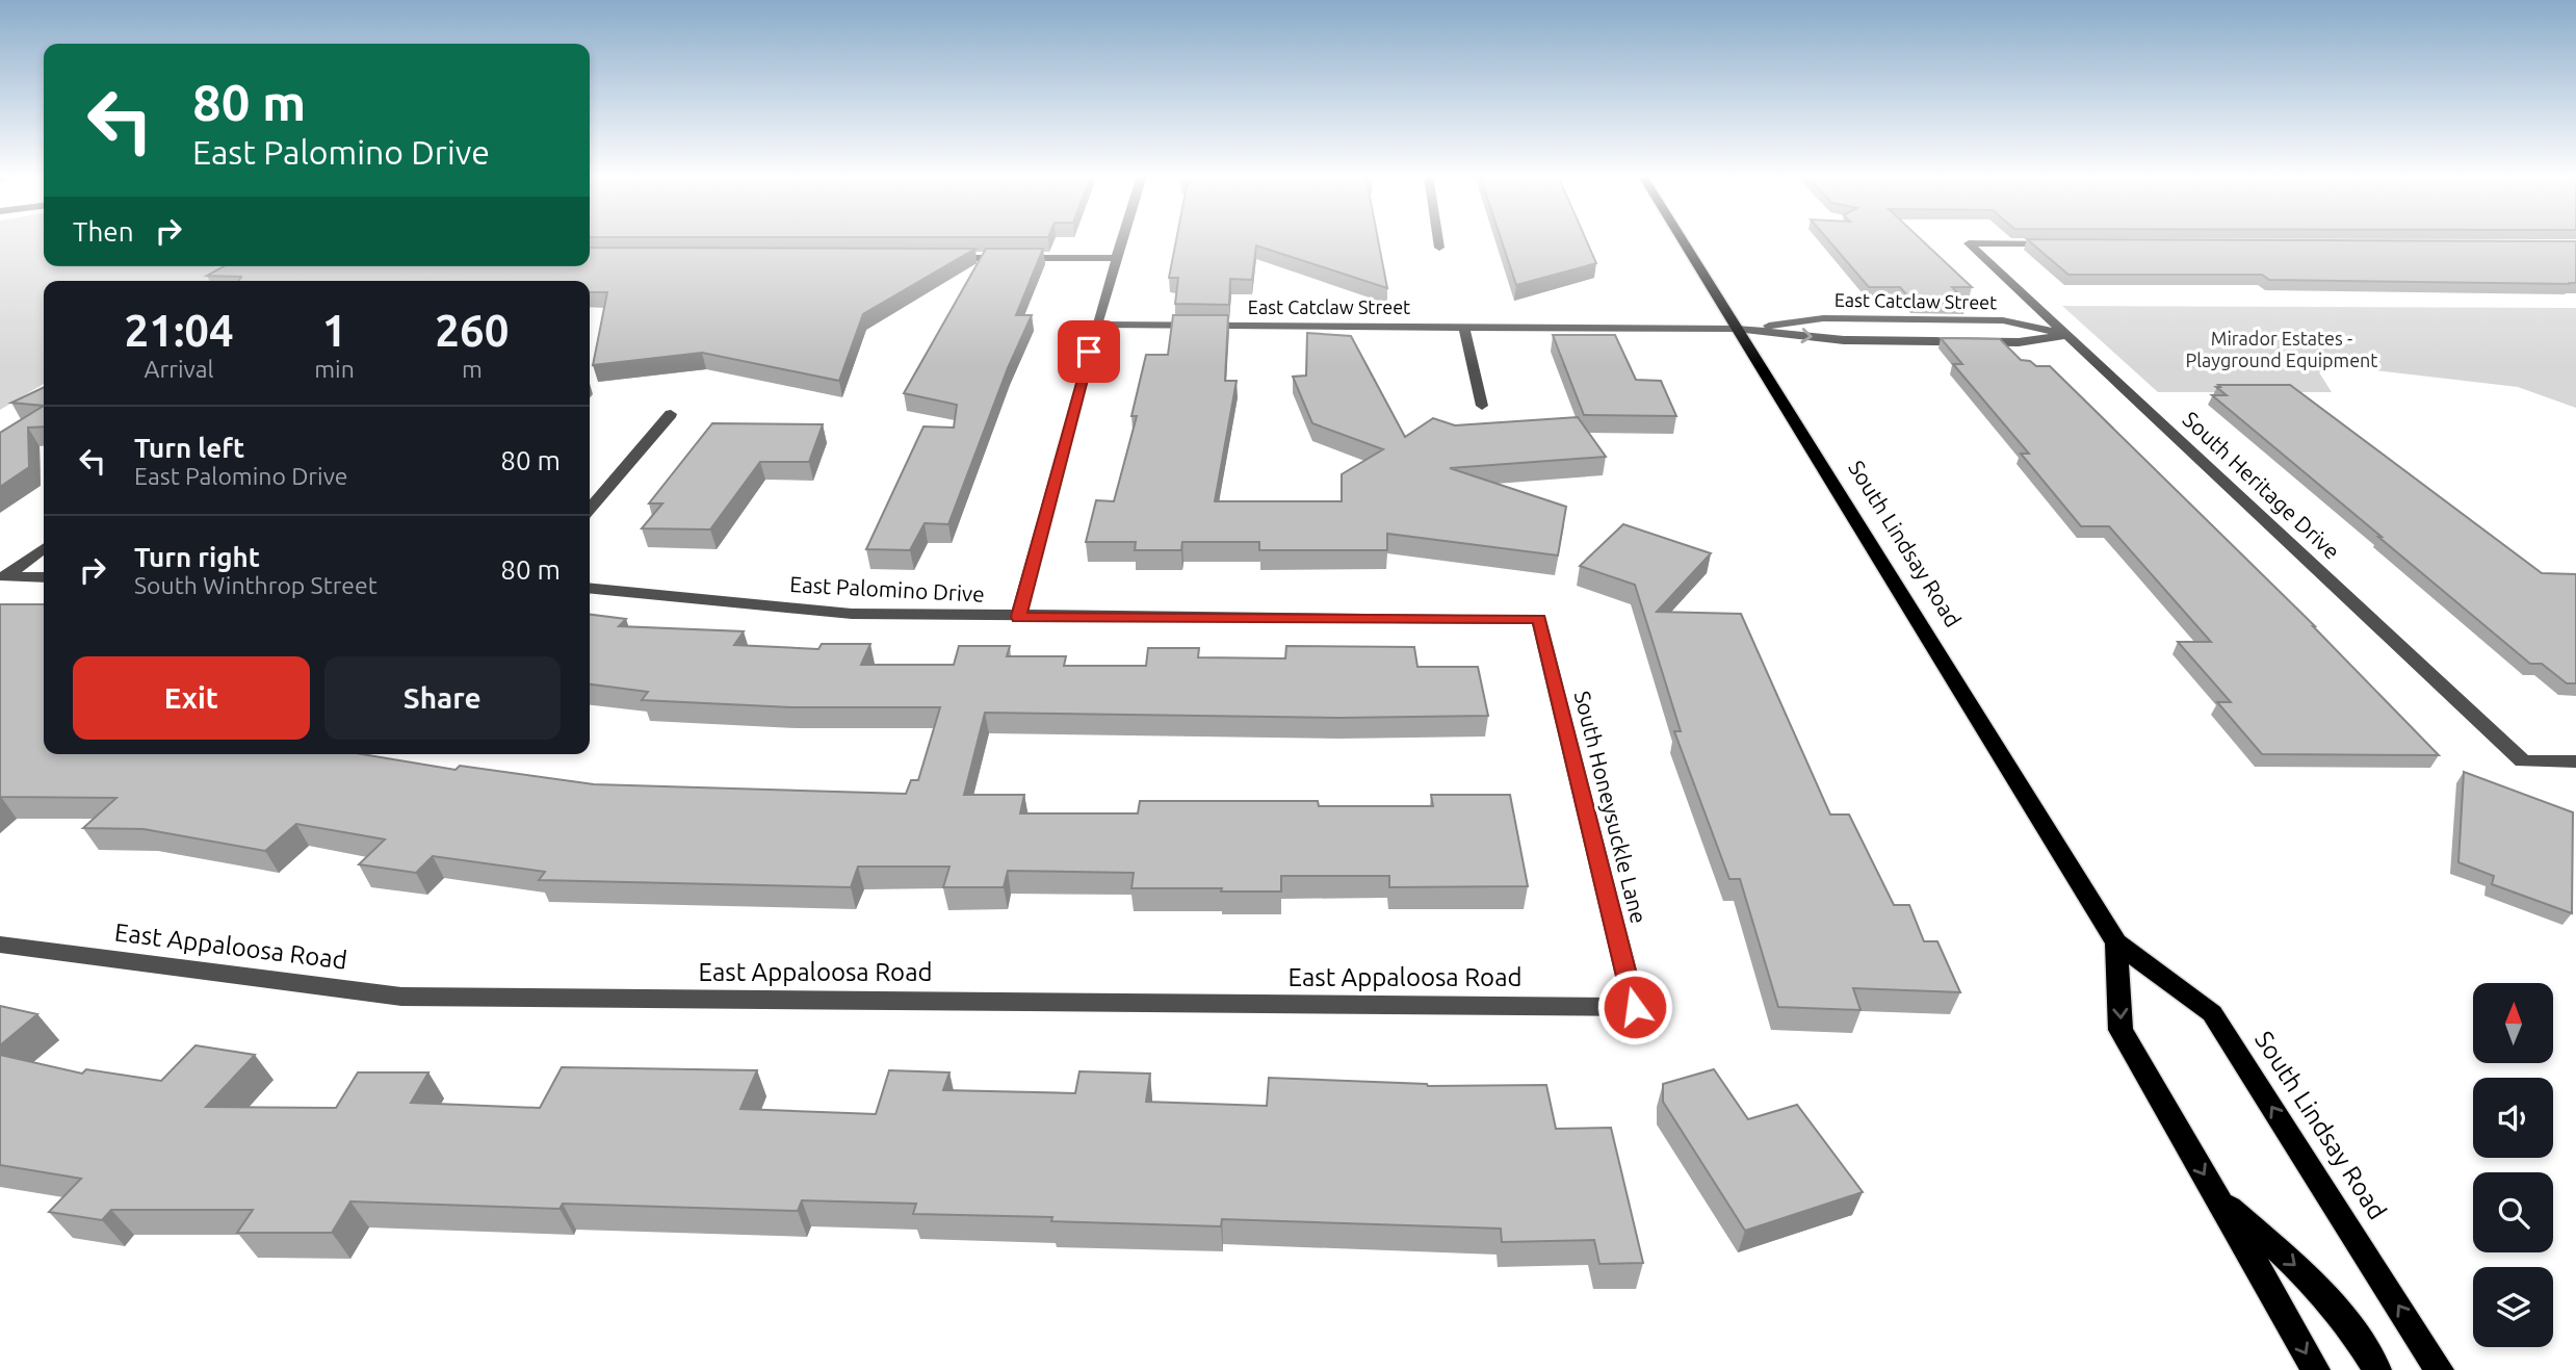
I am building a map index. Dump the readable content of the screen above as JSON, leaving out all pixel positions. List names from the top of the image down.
{
  "streets": {
    "main road": ["South Lindsay Road"],
    "street": [
      "East Catclaw Street",
      "South Heritage Drive",
      "East Palomino Drive",
      "South Honeysuckle Lane",
      "East Appaloosa Road"
    ]
  },
  "crossings": [
    ["East Catclaw Street", "South Heritage Drive"],
    ["East Catclaw Street", "South Lindsay Road"],
    ["East Palomino Drive", "South Honeysuckle Lane"],
    ["South Honeysuckle Lane", "East Appaloosa Road"]
  ],
  "parks": ["Mirador Estates - Playground Equipment"],
  "north": "top",
  "page": {
    "turn": ["80 m", "East Palomino Drive"],
    "then": "Then",
    "eta": [
      "21:04",
      "Arrival",
      "1",
      "min",
      "260",
      "m"
    ],
    "list": [
      {
        "name": "Turn left",
        "note": "East Palomino Drive",
        "value": "80 m"
      },
      {
        "name": "Turn right",
        "note": "South Winthrop Street",
        "value": "80 m"
      }
    ],
    "buttons": ["Exit", "Share"]
  }
}
